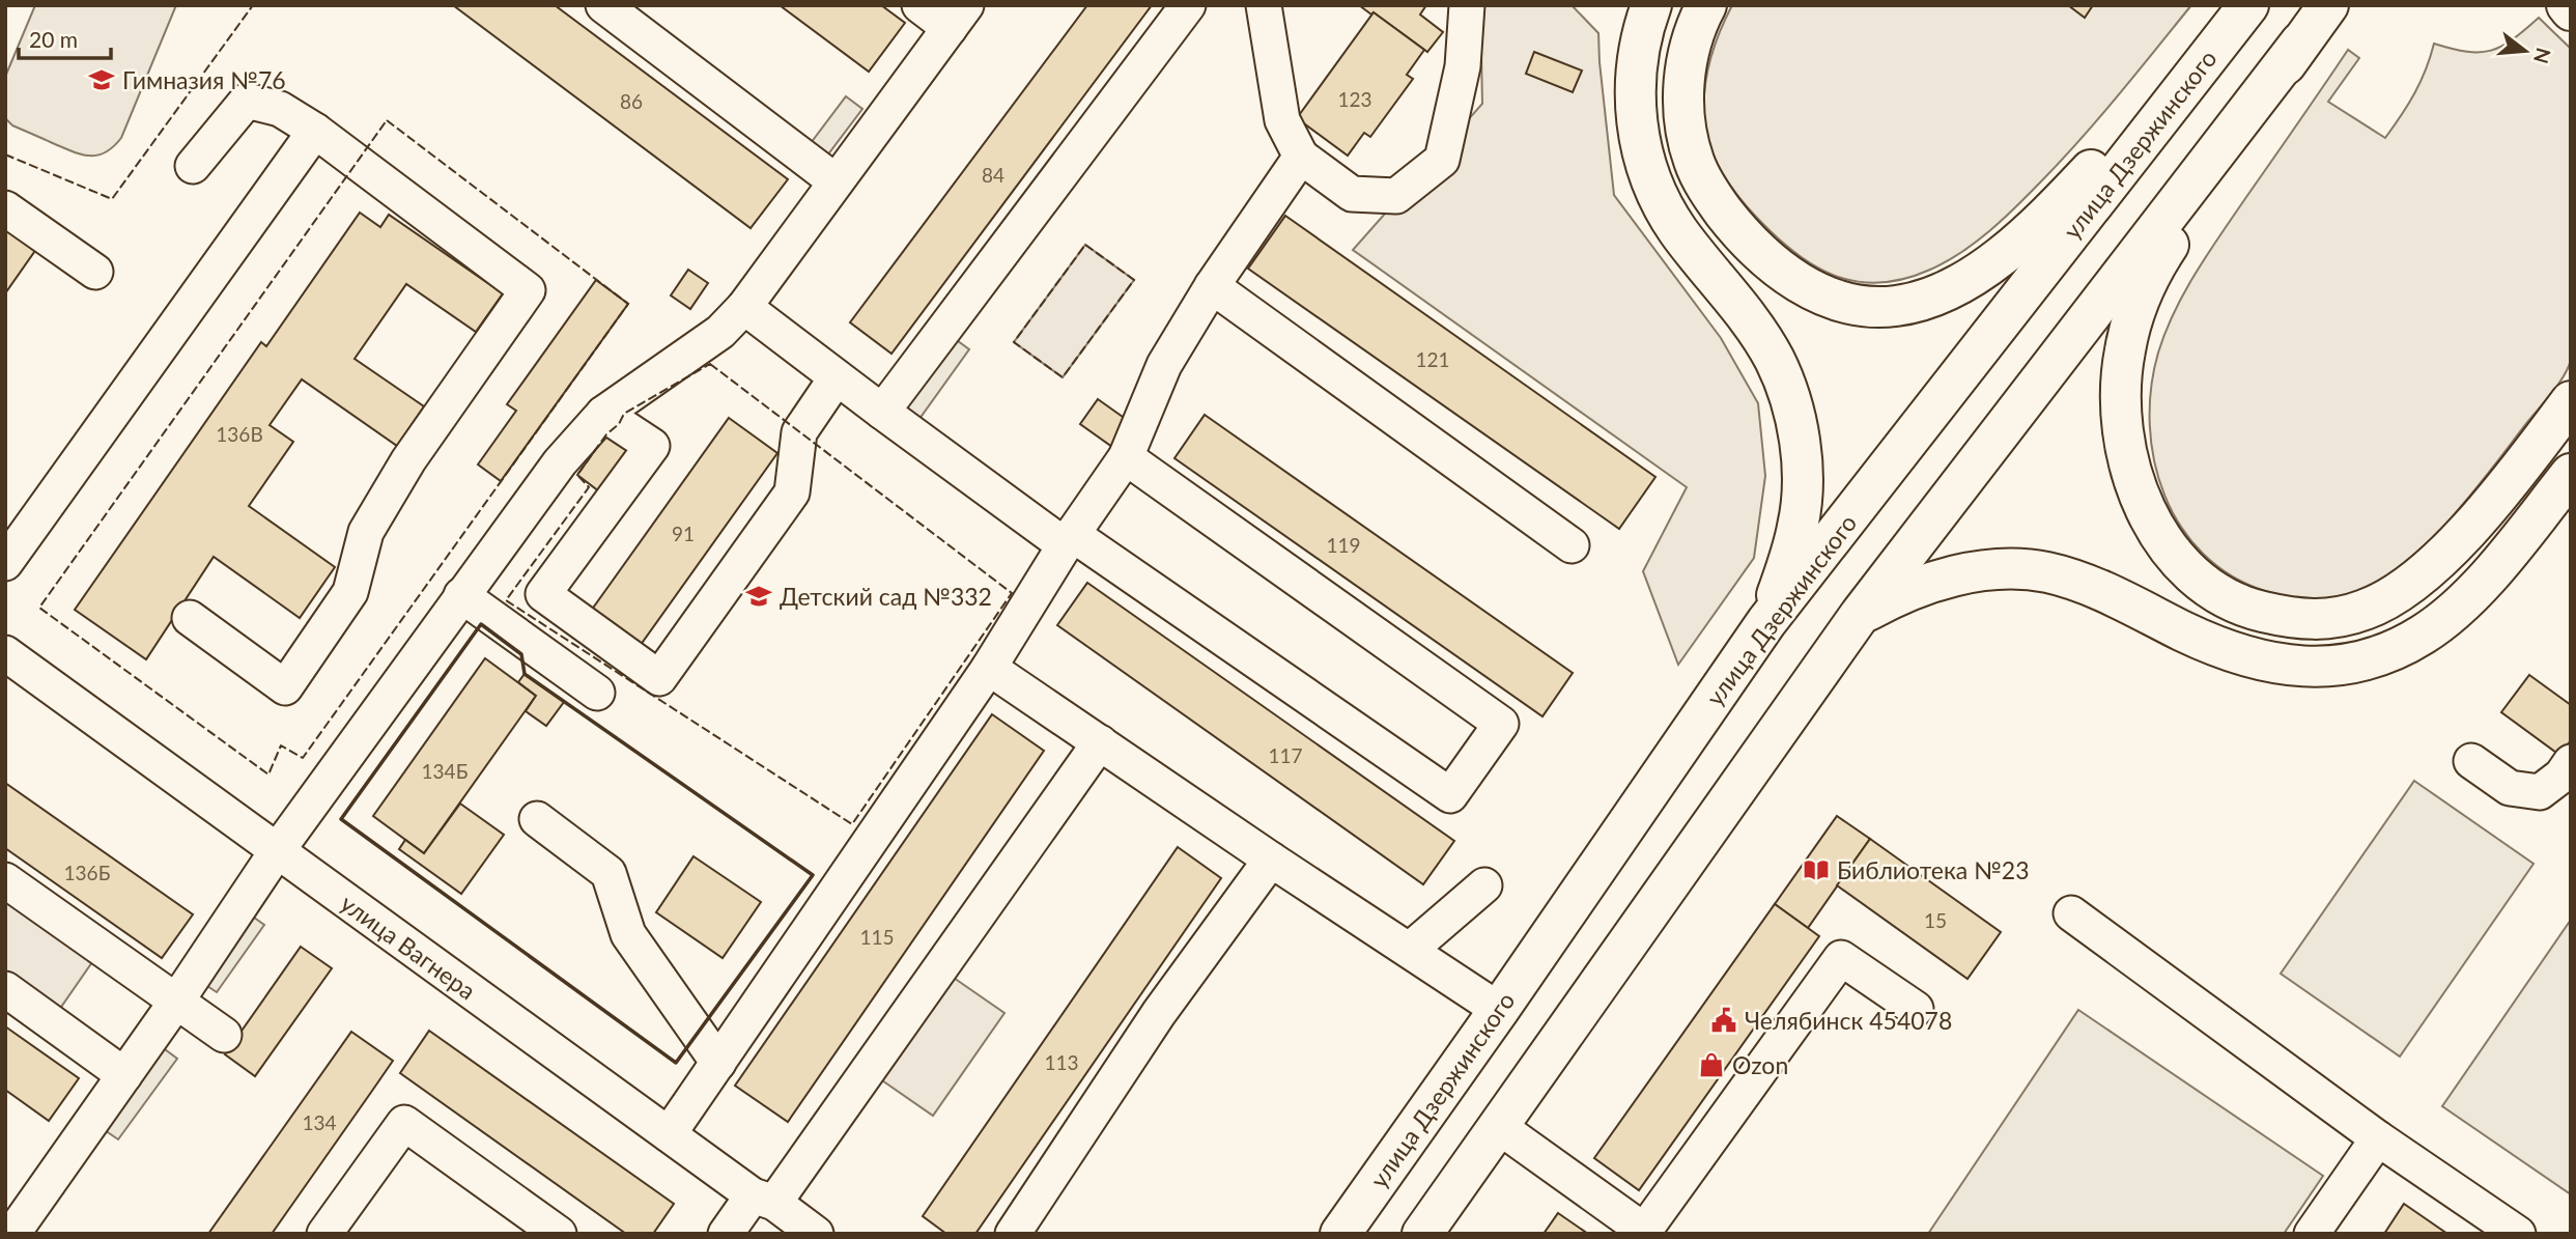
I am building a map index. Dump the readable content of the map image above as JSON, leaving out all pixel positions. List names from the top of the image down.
{
  "streets": {
    "main road": ["улица Дзержинского"],
    "street": ["улица Вагнера"]
  },
  "places": {
    "school or university": ["Гимназия №76", "Детский cад №332"],
    "library": ["Библиотека №23"],
    "public building": ["Челябинск 454078"],
    "shop": ["Ozon"]
  },
  "house_numbers": [
    "123",
    "86",
    "84",
    "121",
    "136В",
    "91",
    "119",
    "117",
    "134Б",
    "136Б",
    "15",
    "115",
    "113",
    "134"
  ],
  "scale_bar": "20 m",
  "north": "right"
}
